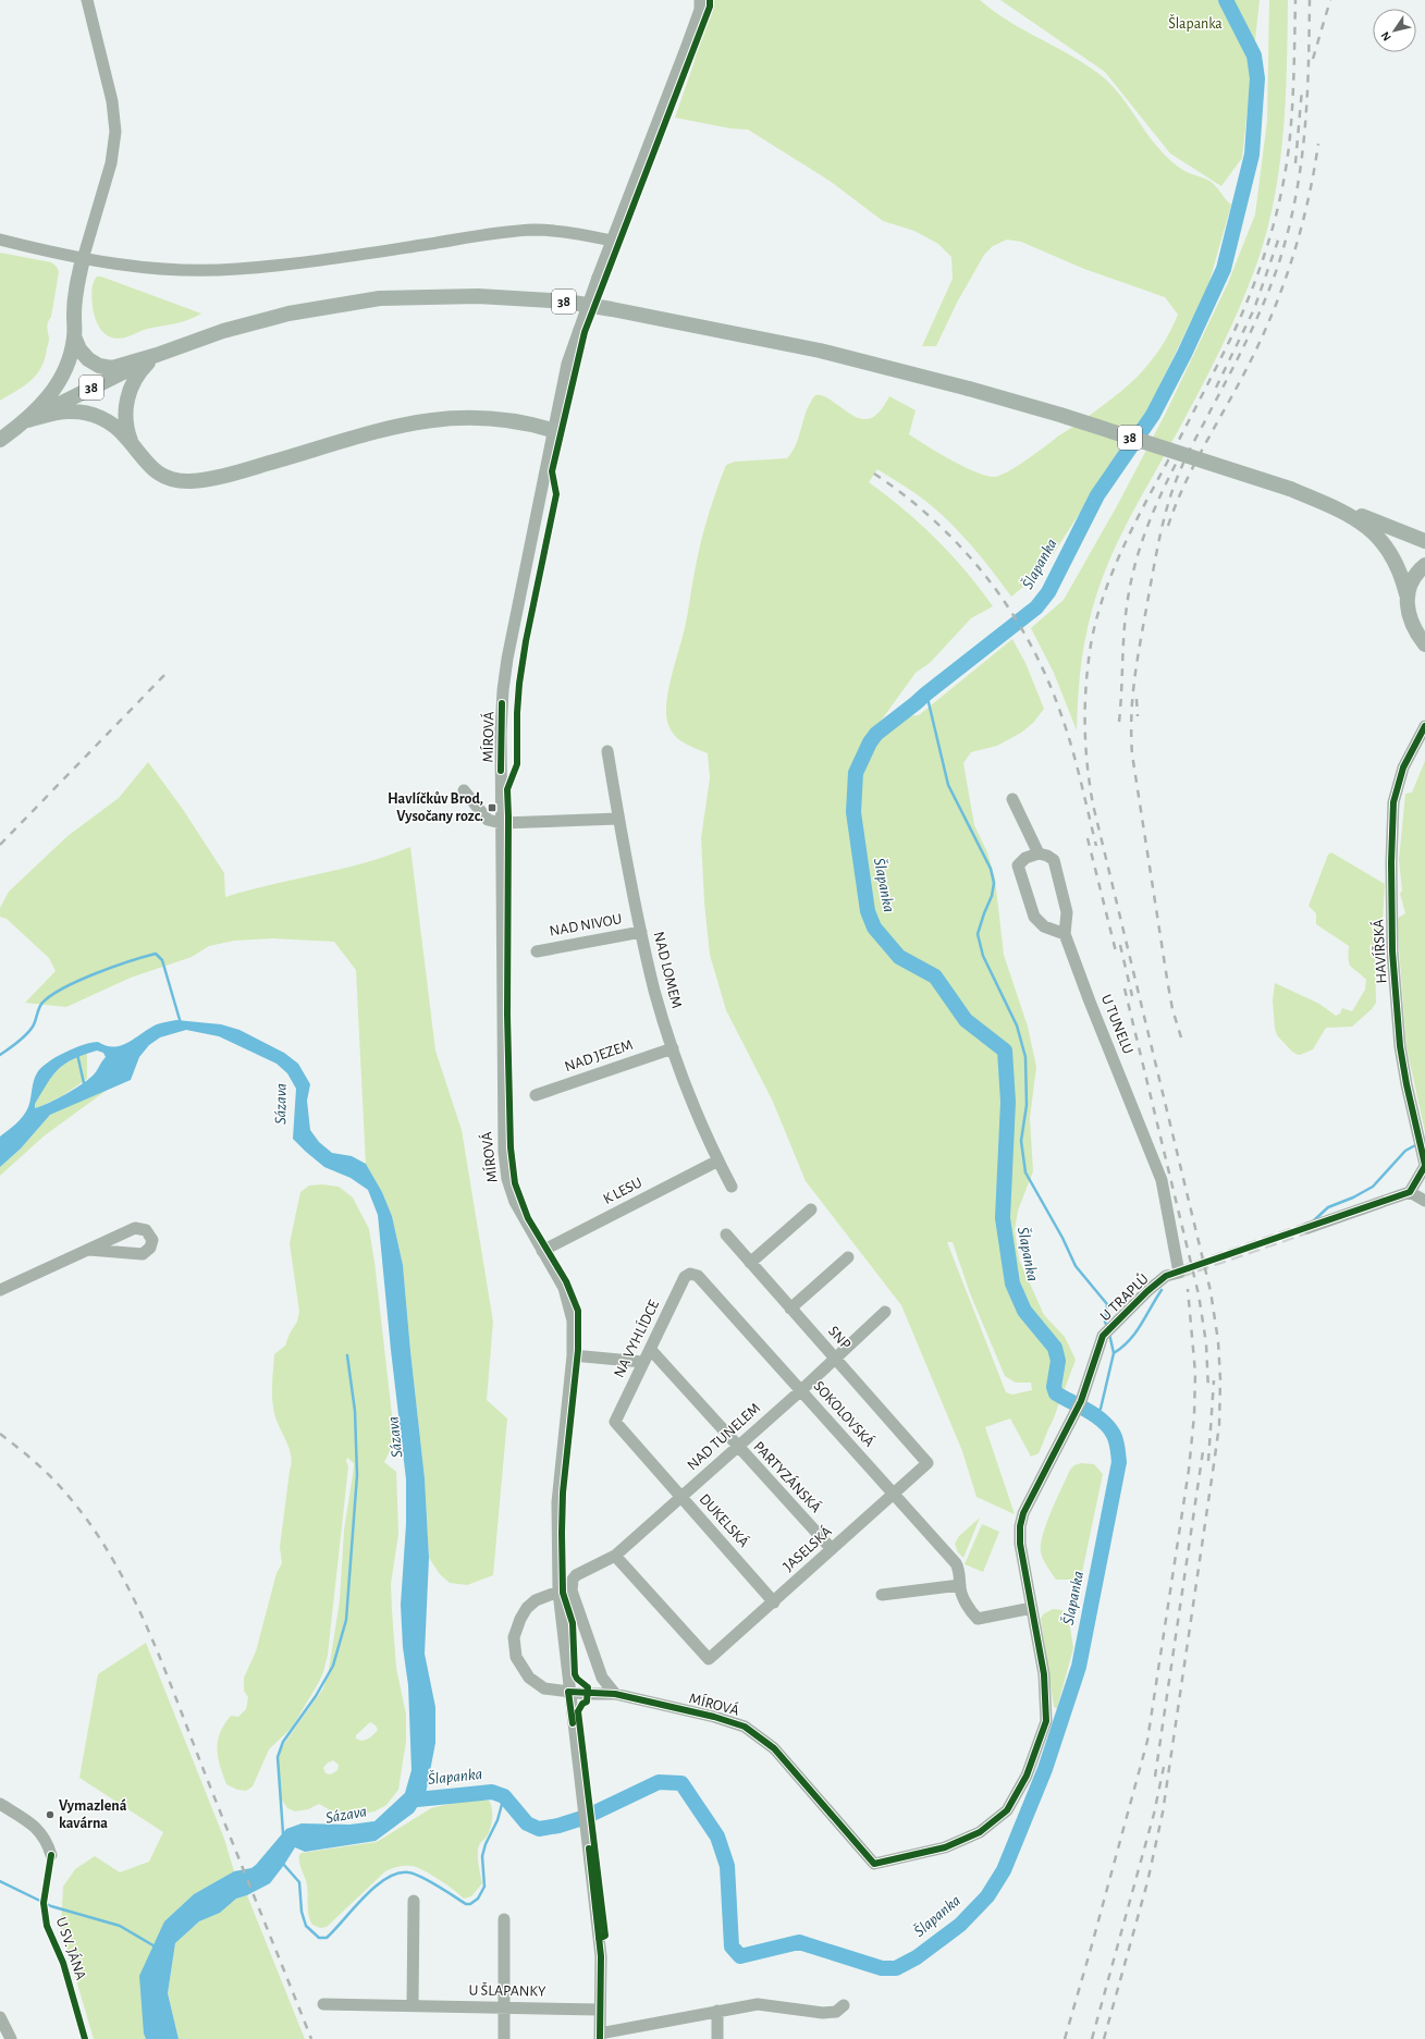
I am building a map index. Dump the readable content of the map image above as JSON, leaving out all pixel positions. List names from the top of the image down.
{
  "streets": {
    "main road": ["38"],
    "street": [
      "MÍROVÁ",
      "NAD NIVOU",
      "HAVÍŘSKÁ",
      "NAD LOMEM",
      "U TUNELU",
      "NAD JEZEM",
      "K LESU",
      "U TRAPLŮ",
      "SNP",
      "NA VYHLÍDCE",
      "SOKOLOVSKÁ",
      "NAD TUNELEM",
      "PARTYZÁNSKÁ",
      "DUKELSKÁ",
      "JASELSKÁ",
      "U ŠLAPANKY"
    ],
    "cycle path": ["U SV. JÁNA"]
  },
  "crossings": [
    ["MÍROVÁ", "K LESU"],
    ["MÍROVÁ", "U TRAPLŮ"],
    ["MÍROVÁ", "NAD TUNELEM"],
    ["MÍROVÁ", "U ŠLAPANKY"],
    ["NAD NIVOU", "NAD LOMEM"],
    ["NAD LOMEM", "NAD JEZEM"],
    ["NAD LOMEM", "K LESU"],
    ["U TUNELU", "U TRAPLŮ"],
    ["U TRAPLŮ", "SOKOLOVSKÁ"],
    ["SNP", "NAD TUNELEM"],
    ["SNP", "JASELSKÁ"],
    ["NA VYHLÍDCE", "SOKOLOVSKÁ"],
    ["NA VYHLÍDCE", "PARTYZÁNSKÁ"],
    ["NA VYHLÍDCE", "DUKELSKÁ"],
    ["SOKOLOVSKÁ", "NAD TUNELEM"],
    ["SOKOLOVSKÁ", "JASELSKÁ"],
    ["NAD TUNELEM", "PARTYZÁNSKÁ"],
    ["NAD TUNELEM", "DUKELSKÁ"],
    ["NAD TUNELEM", "JASELSKÁ"],
    ["PARTYZÁNSKÁ", "JASELSKÁ"],
    ["DUKELSKÁ", "JASELSKÁ"]
  ],
  "water": ["Šlapanka", "Sázava"],
  "parks": ["Šlapanka"],
  "places": {
    "transit": ["Havlíčkův Brod, Vysočany rozc."],
    "other": ["Vymazlená kavárna"]
  },
  "north": "bottom left"
}
